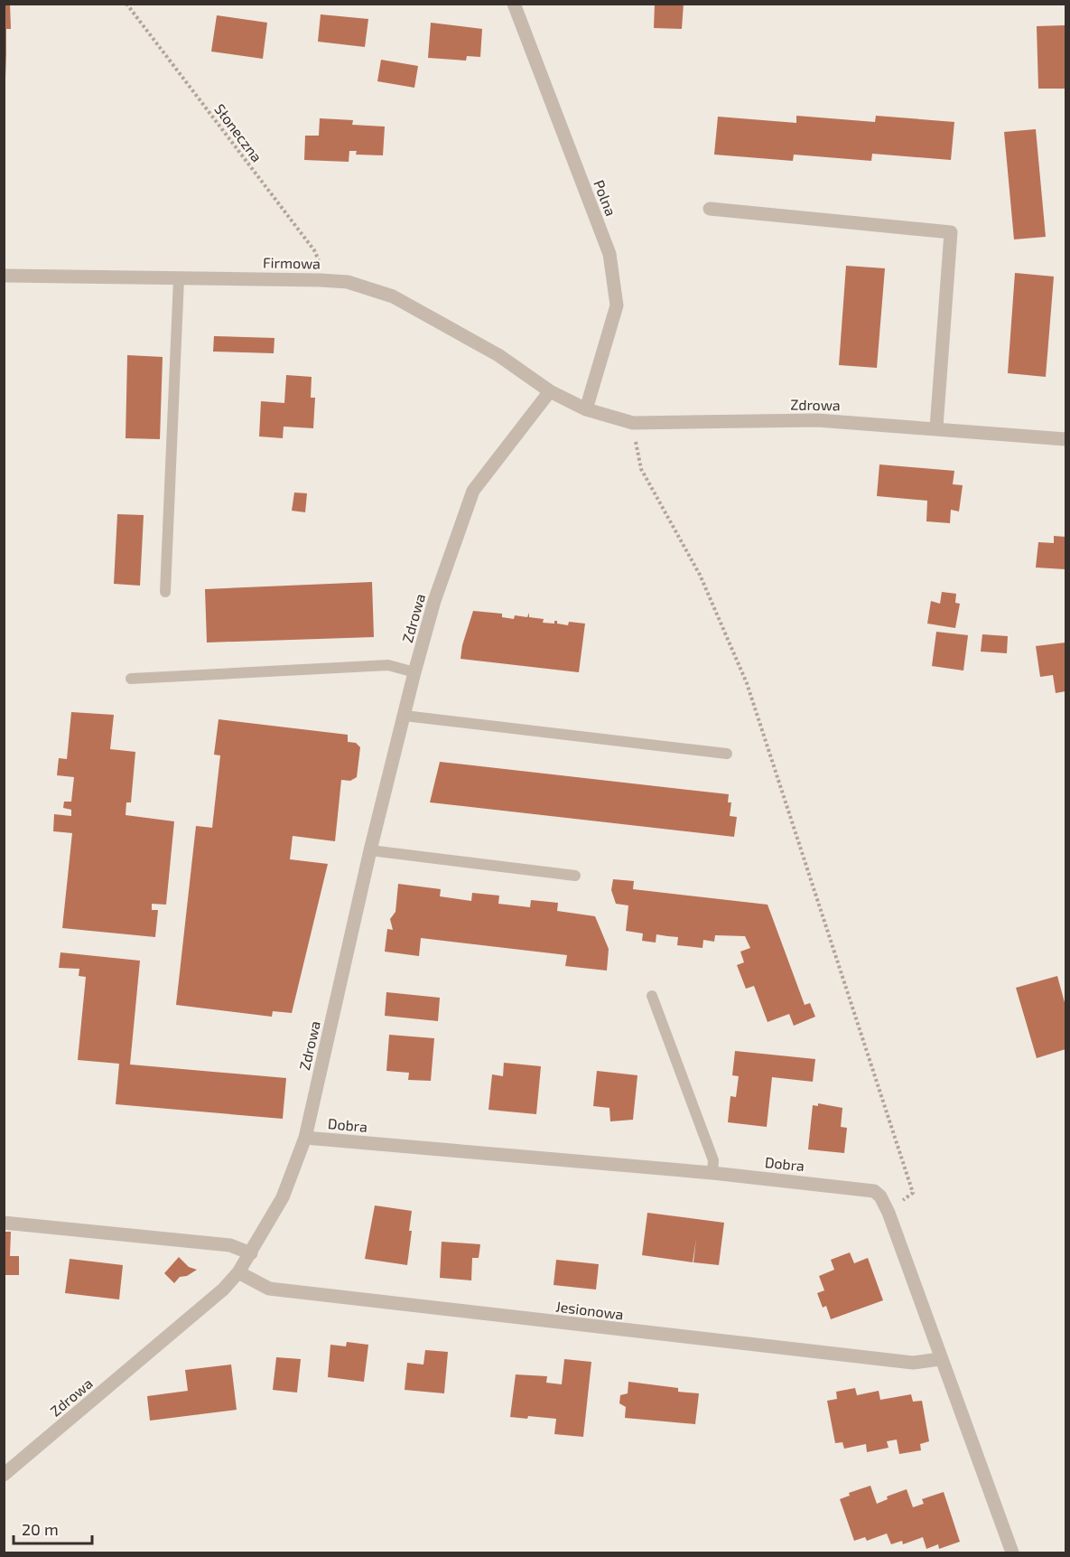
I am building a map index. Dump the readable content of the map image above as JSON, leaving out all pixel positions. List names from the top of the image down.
{
  "streets": {
    "street": [
      "Polna",
      "Firmowa",
      "Zdrowa",
      "Dobra",
      "Jesionowa"
    ],
    "path": ["Słoneczna"]
  },
  "crossings": [
    ["Słoneczna", "Firmowa"],
    ["Polna", "Zdrowa"],
    ["Firmowa", "Zdrowa"],
    ["Zdrowa", "Dobra"],
    ["Zdrowa", "Jesionowa"],
    ["Dobra", "Jesionowa"]
  ],
  "scale_bar": "20 m"
}
